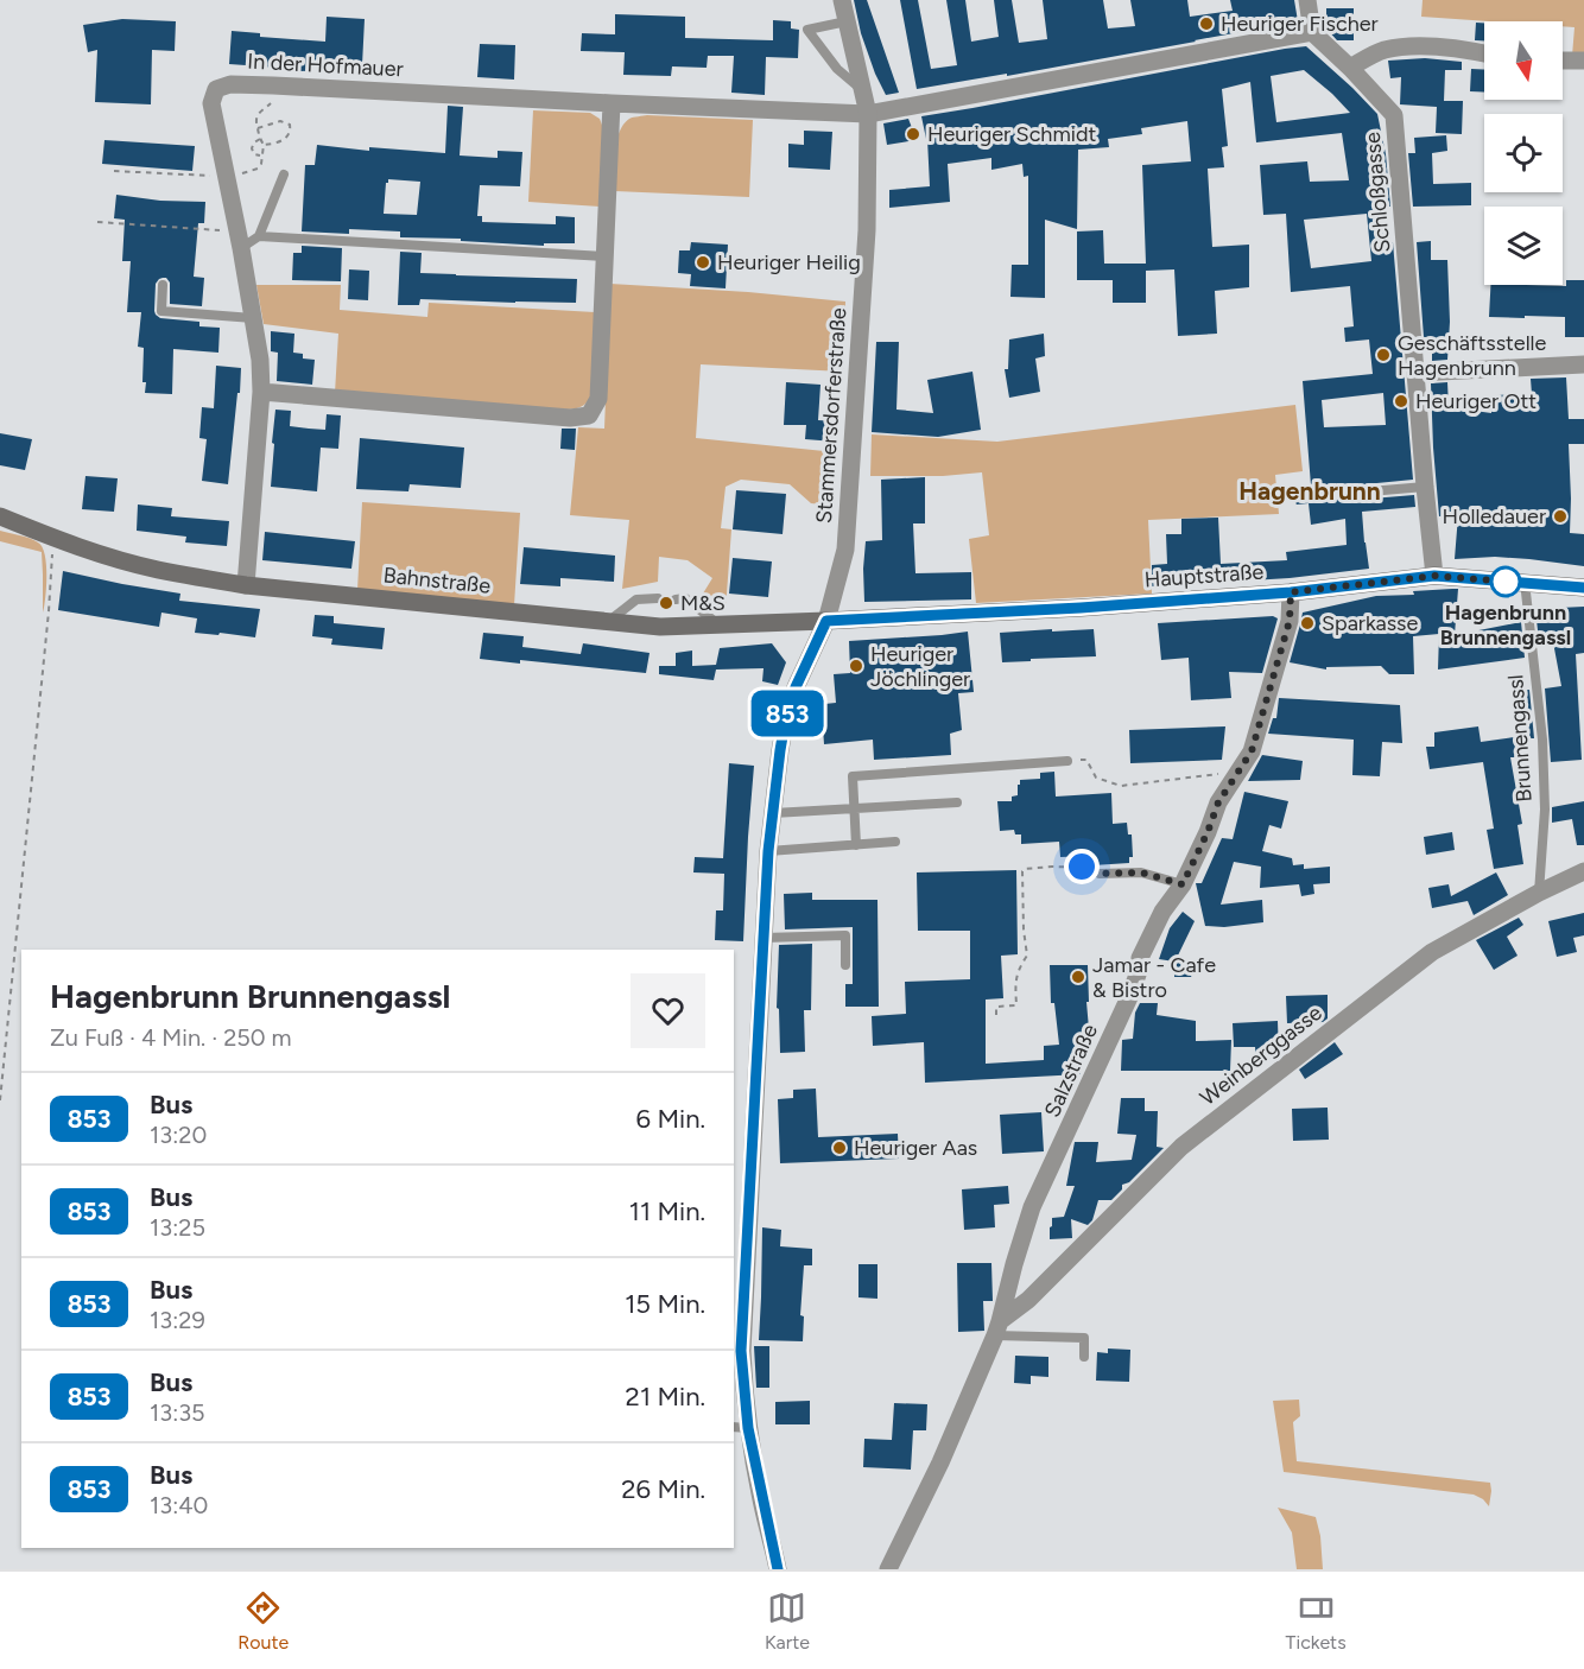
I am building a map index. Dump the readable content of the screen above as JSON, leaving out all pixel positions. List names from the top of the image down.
{
  "streets": {
    "main road": ["Hauptstraße", "Bahnstraße"],
    "street": [
      "In der Hofmauer",
      "Schloßgasse",
      "Stammersdorferstraße",
      "Weinberggasse",
      "Salzstraße"
    ],
    "lane": ["Brunnengassl"]
  },
  "crossings": [
    ["In der Hofmauer", "Stammersdorferstraße"],
    ["In der Hofmauer", "Bahnstraße"],
    ["Schloßgasse", "Hauptstraße"],
    ["Stammersdorferstraße", "Hauptstraße"],
    ["Stammersdorferstraße", "Bahnstraße"],
    ["Hauptstraße", "Bahnstraße"],
    ["Hauptstraße", "Brunnengassl"],
    ["Hauptstraße", "Salzstraße"],
    ["Brunnengassl", "Weinberggasse"],
    ["Weinberggasse", "Salzstraße"]
  ],
  "districts": ["Hagenbrunn"],
  "places": [
    "Heuriger Fischer",
    "Heuriger Schmidt",
    "Heuriger Heilig",
    "Geschäftsstelle Hagenbrunn",
    "Heuriger Ott",
    "Holledauer",
    "Hagenbrunn Brunnengassl",
    "M&S",
    "Sparkasse",
    "Heuriger Jöchlinger",
    "Jamar - Cafe & Bistro",
    "Heuriger Aas"
  ],
  "lines": ["bus line 853"],
  "north": "bottom",
  "page": {
    "on_map": "853",
    "heading": ["Hagenbrunn Brunnengassl", "Zu Fuß · 4 Min. · 250 m"],
    "list": [
      {
        "mark": "853",
        "name": "Bus",
        "note": "13:20",
        "value": "6 Min."
      },
      {
        "mark": "853",
        "name": "Bus",
        "note": "13:25",
        "value": "11 Min."
      },
      {
        "mark": "853",
        "name": "Bus",
        "note": "13:29",
        "value": "15 Min."
      },
      {
        "mark": "853",
        "name": "Bus",
        "note": "13:35",
        "value": "21 Min."
      },
      {
        "mark": "853",
        "name": "Bus",
        "note": "13:40",
        "value": "26 Min."
      }
    ],
    "tabs": ["Route", "Karte", "Tickets"]
  }
}
